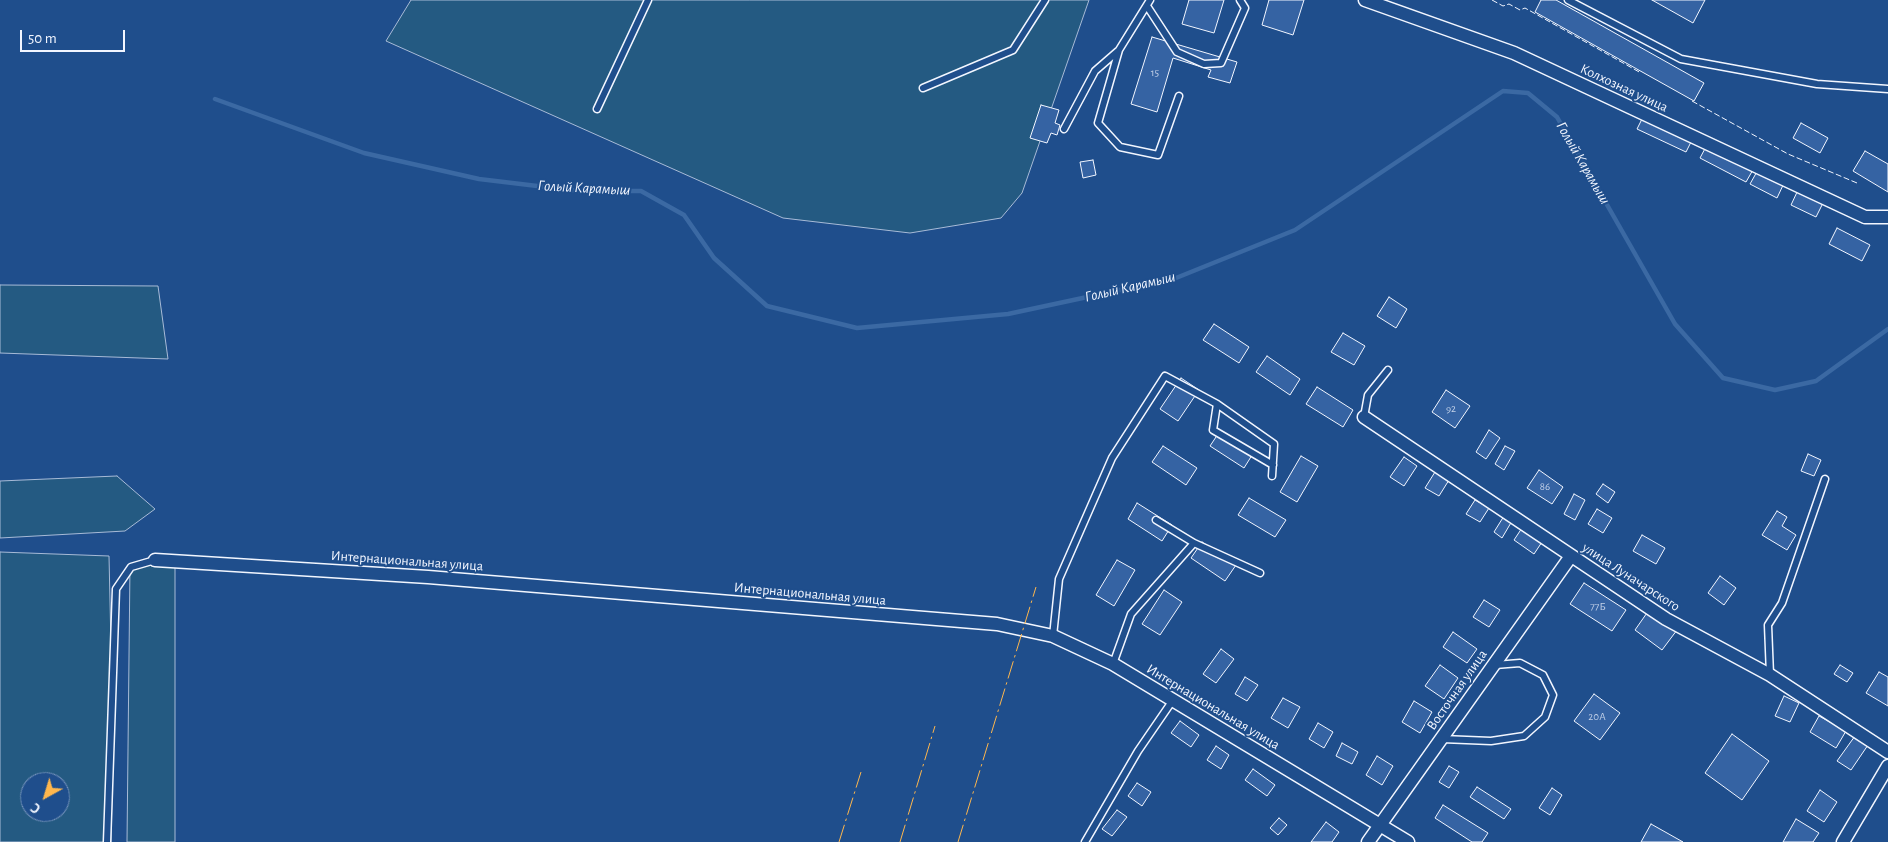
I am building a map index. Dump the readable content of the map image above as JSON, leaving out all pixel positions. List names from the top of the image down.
{
  "streets": {
    "street": [
      "Колхозная улица",
      "Интернациональная улица",
      "улица Луначарского",
      "Восточная улица"
    ]
  },
  "crossings": [
    ["Интернациональная улица", "Восточная улица"],
    ["улица Луначарского", "Восточная улица"]
  ],
  "water": ["Голый Карамыш"],
  "house_numbers": [
    "15",
    "92",
    "86",
    "77Б",
    "20А"
  ],
  "scale_bar": "50 m",
  "north": "bottom left"
}
